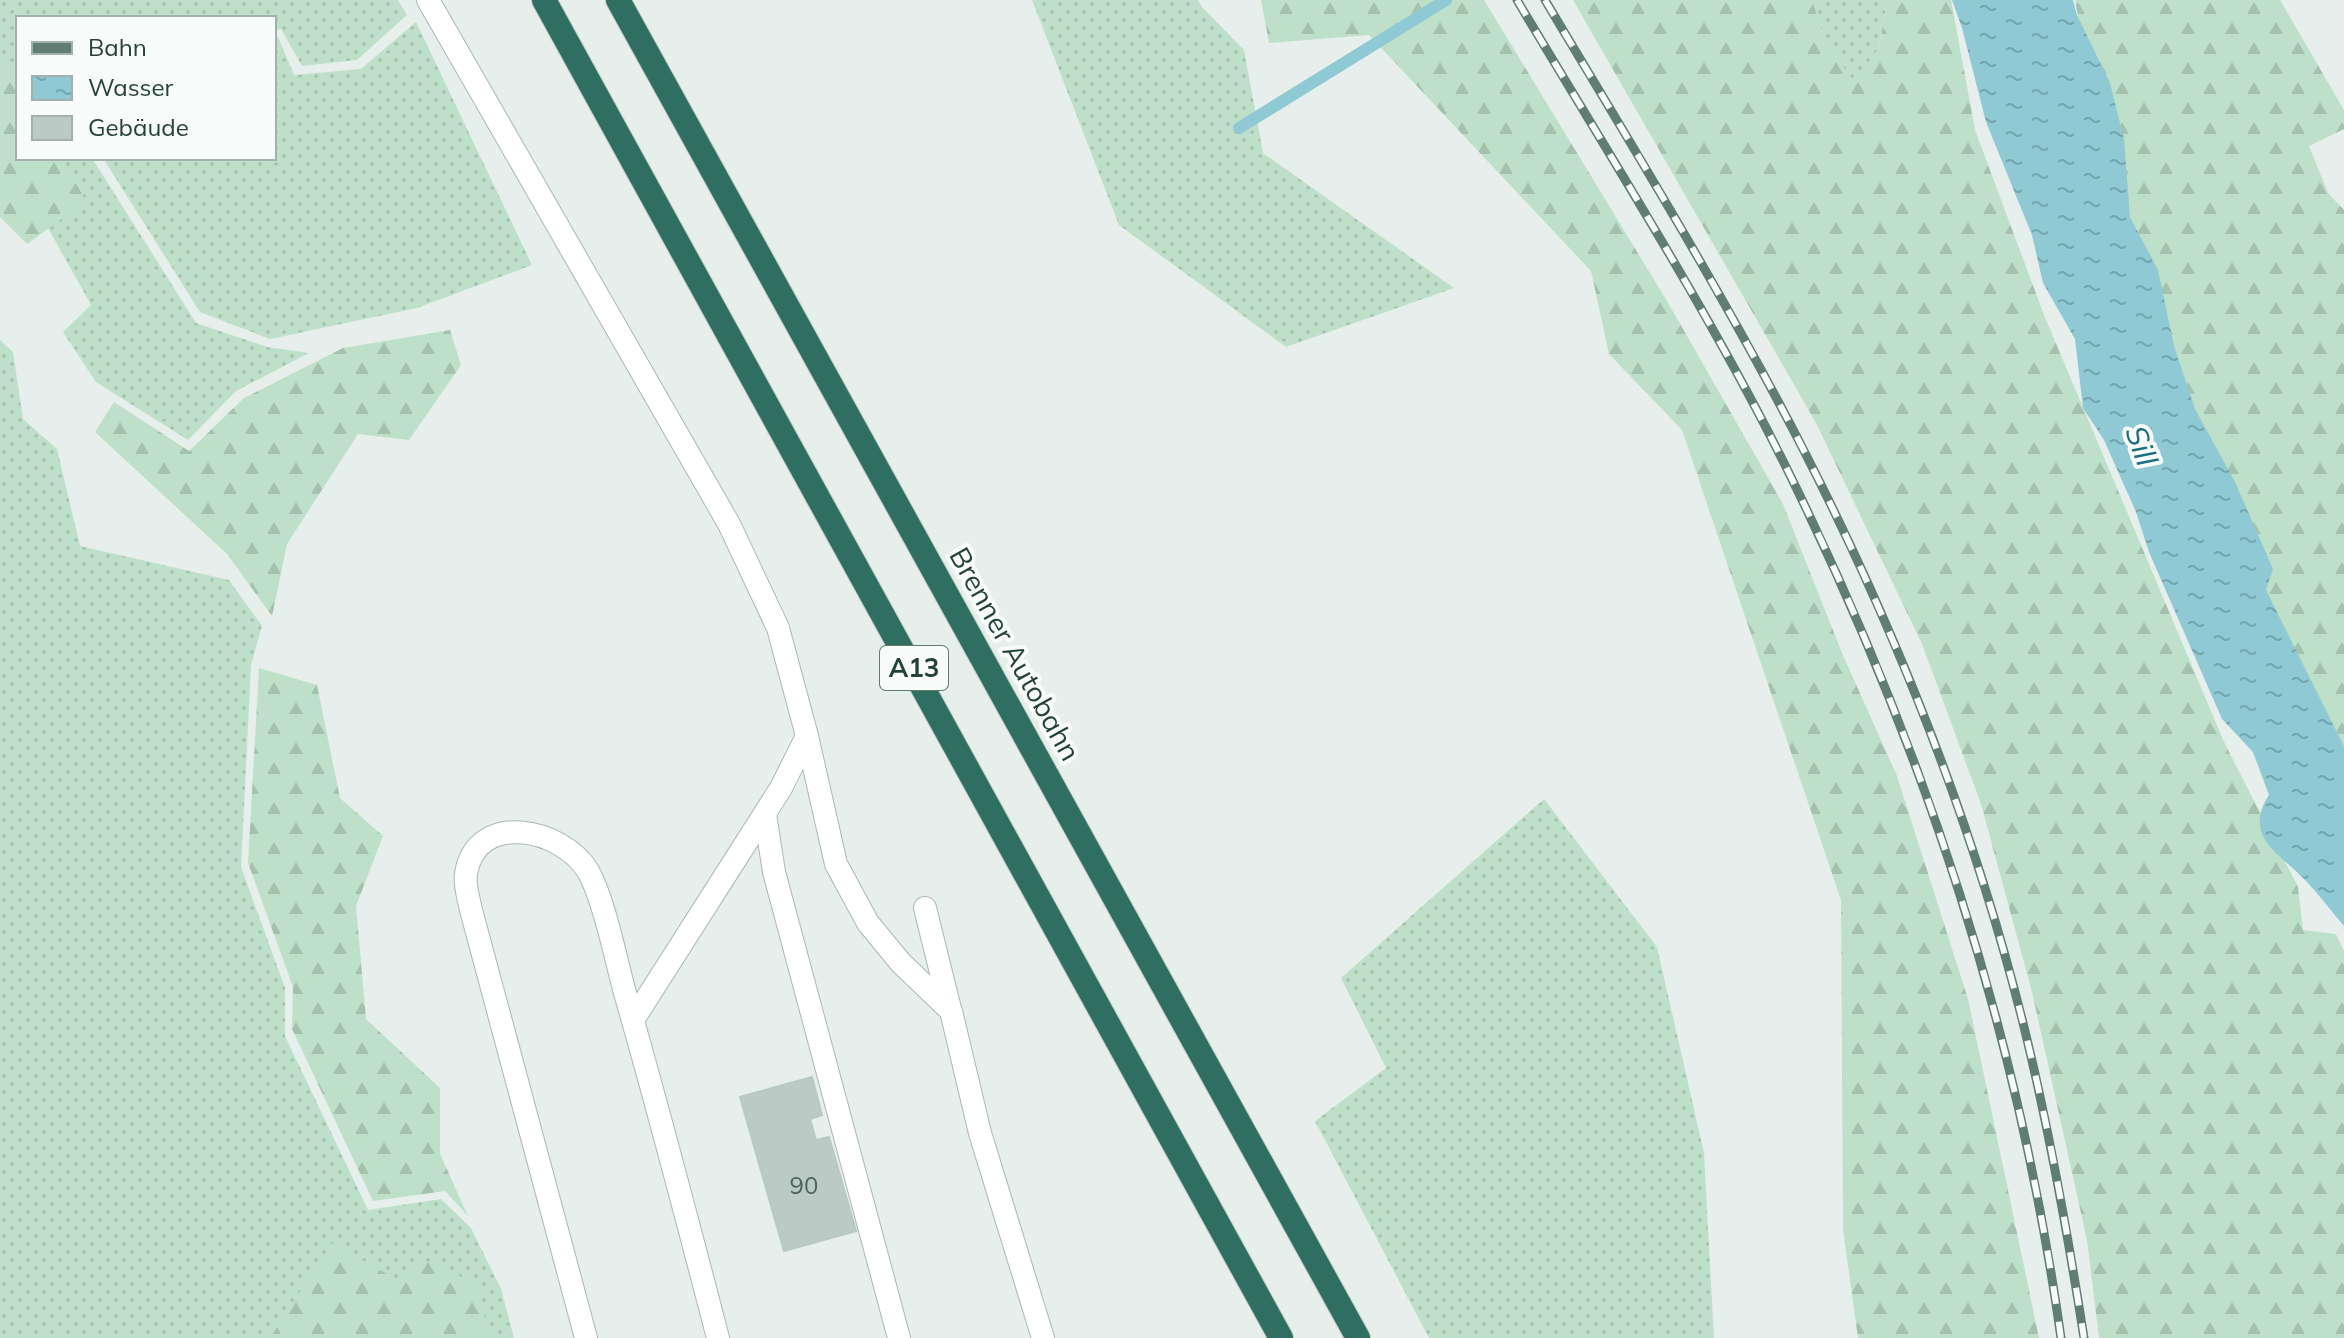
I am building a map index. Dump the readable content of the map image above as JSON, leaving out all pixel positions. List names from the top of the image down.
{
  "streets": {
    "highway": ["Brenner Autobahn", "A13"]
  },
  "water": ["Sill"],
  "house_numbers": ["90"],
  "legend": ["Bahn", "Wasser", "Gebäude"]
}
